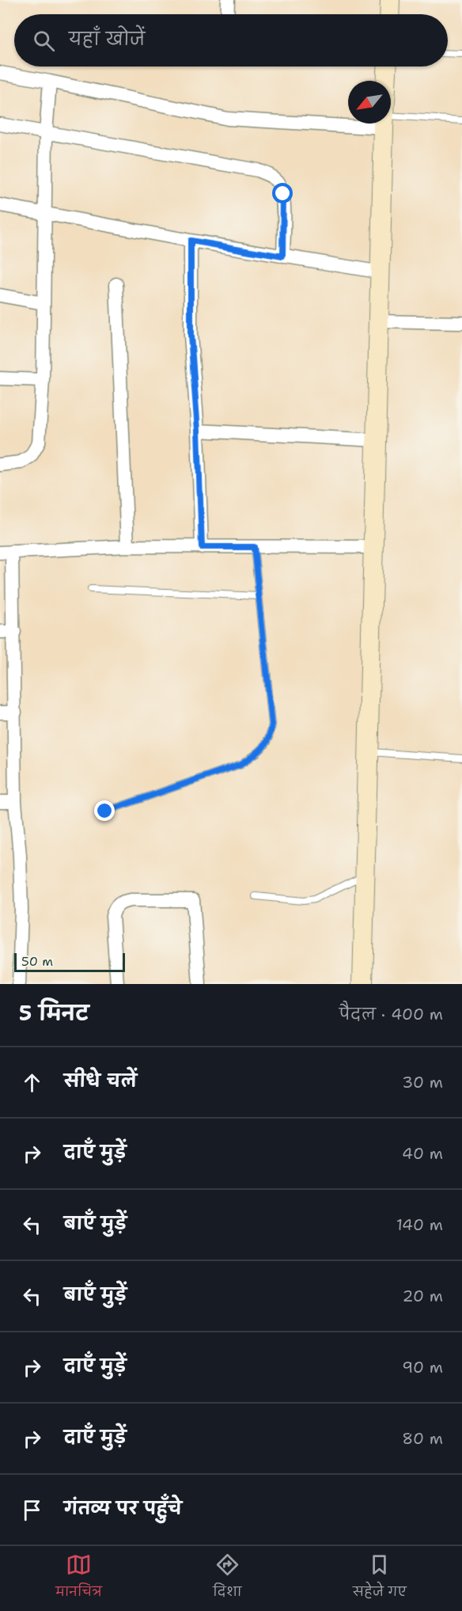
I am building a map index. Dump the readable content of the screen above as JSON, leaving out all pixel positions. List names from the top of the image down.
{
  "scale_bar": "50 m",
  "north": "bottom left",
  "page": {
    "search": "यहाँ खोजें",
    "scale": "50 m",
    "heading": ["5 मिनट", "पैदल · 400 m"],
    "list": [
      ["सीधे चलें", "30 m"],
      ["दाएँ मुड़ें", "40 m"],
      ["बाएँ मुड़ें", "140 m"],
      ["बाएँ मुड़ें", "20 m"],
      ["दाएँ मुड़ें", "90 m"],
      ["दाएँ मुड़ें", "80 m"],
      "गंतव्य पर पहुँचे"
    ],
    "nav": ["मानचित्र", "दिशा", "सहेजे गए"]
  }
}
